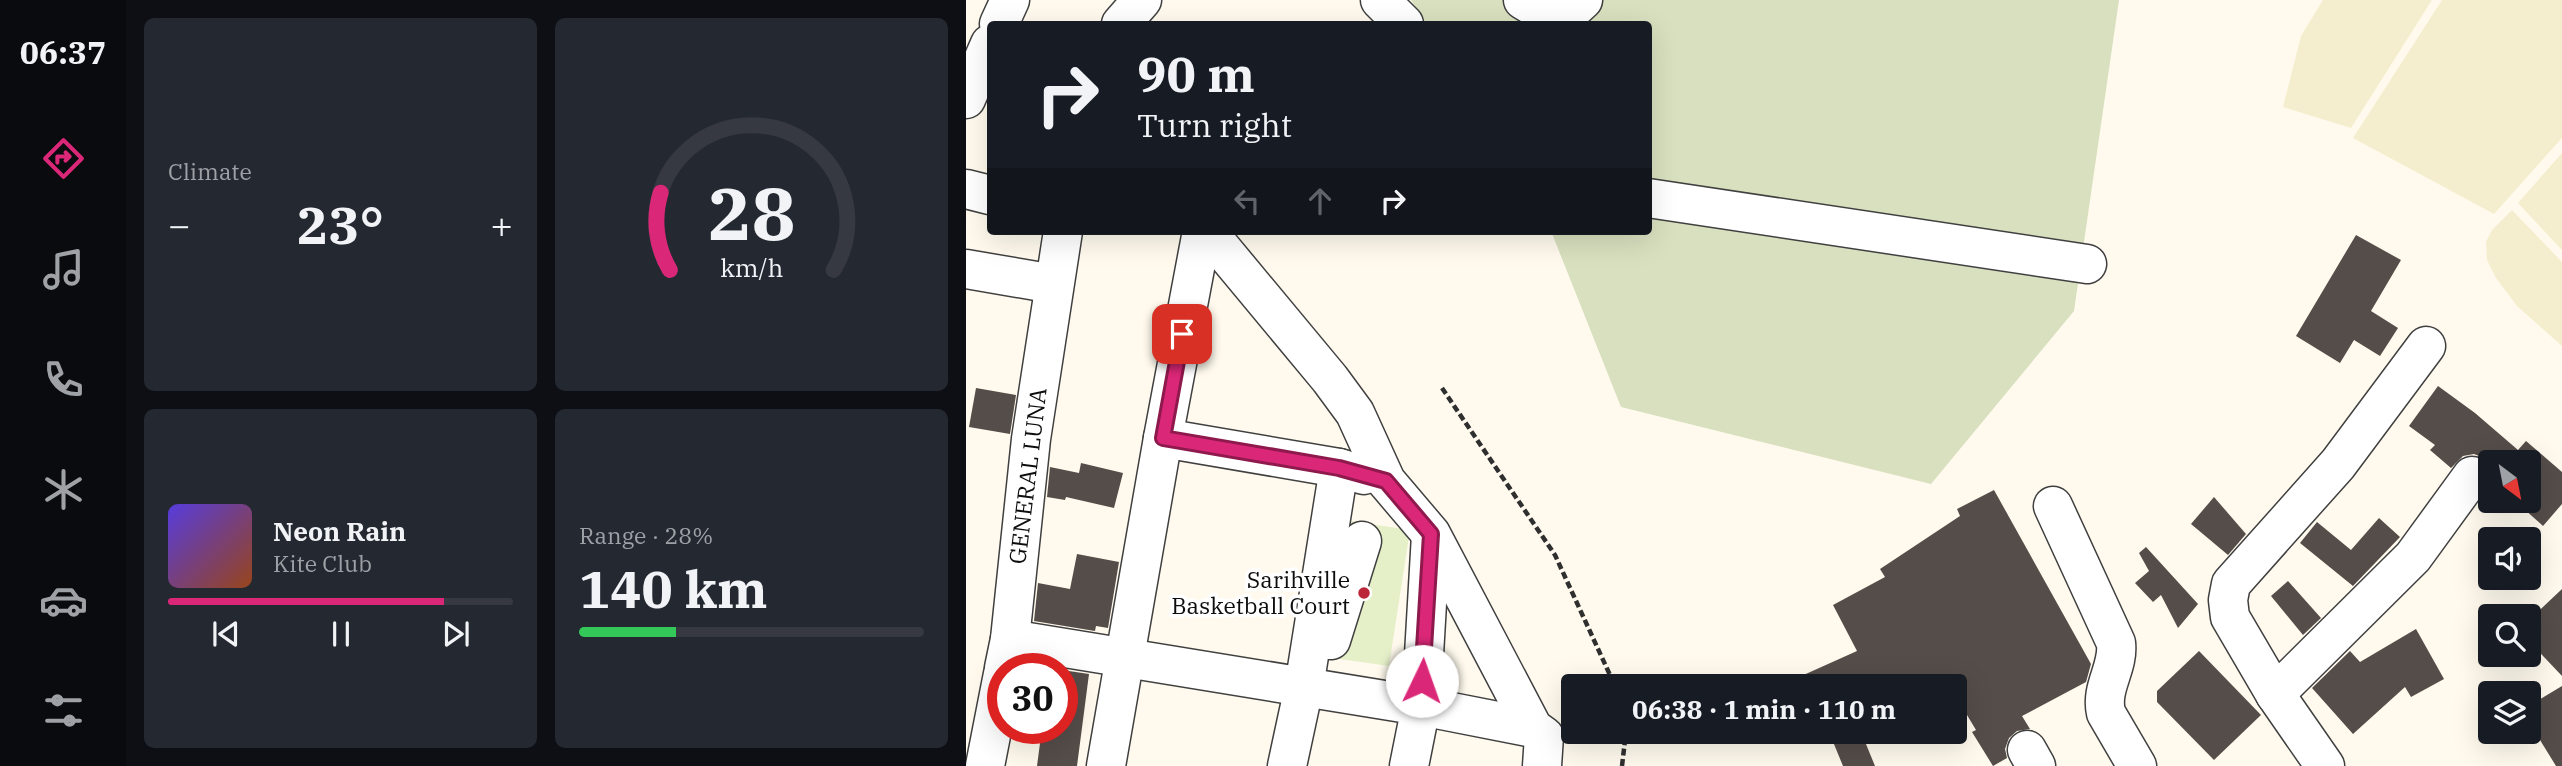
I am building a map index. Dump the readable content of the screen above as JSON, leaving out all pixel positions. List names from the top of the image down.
{
  "streets": {
    "street": ["GENERAL LUNA"]
  },
  "places": ["Sarihville Basketball Court"],
  "north": "bottom right",
  "page": {
    "tabs": "06:37",
    "tile": [
      "Climate",
      ["Range · 28%", "140 km"]
    ],
    "turn": ["90 m", "Turn right"],
    "heat": ["−", "23°", "+"],
    "song": ["Neon Rain", "Kite Club"],
    "limit": "30",
    "trip": "06:38 · 1 min · 110 m",
    "gauge": ["28", "km/h"]
  }
}
